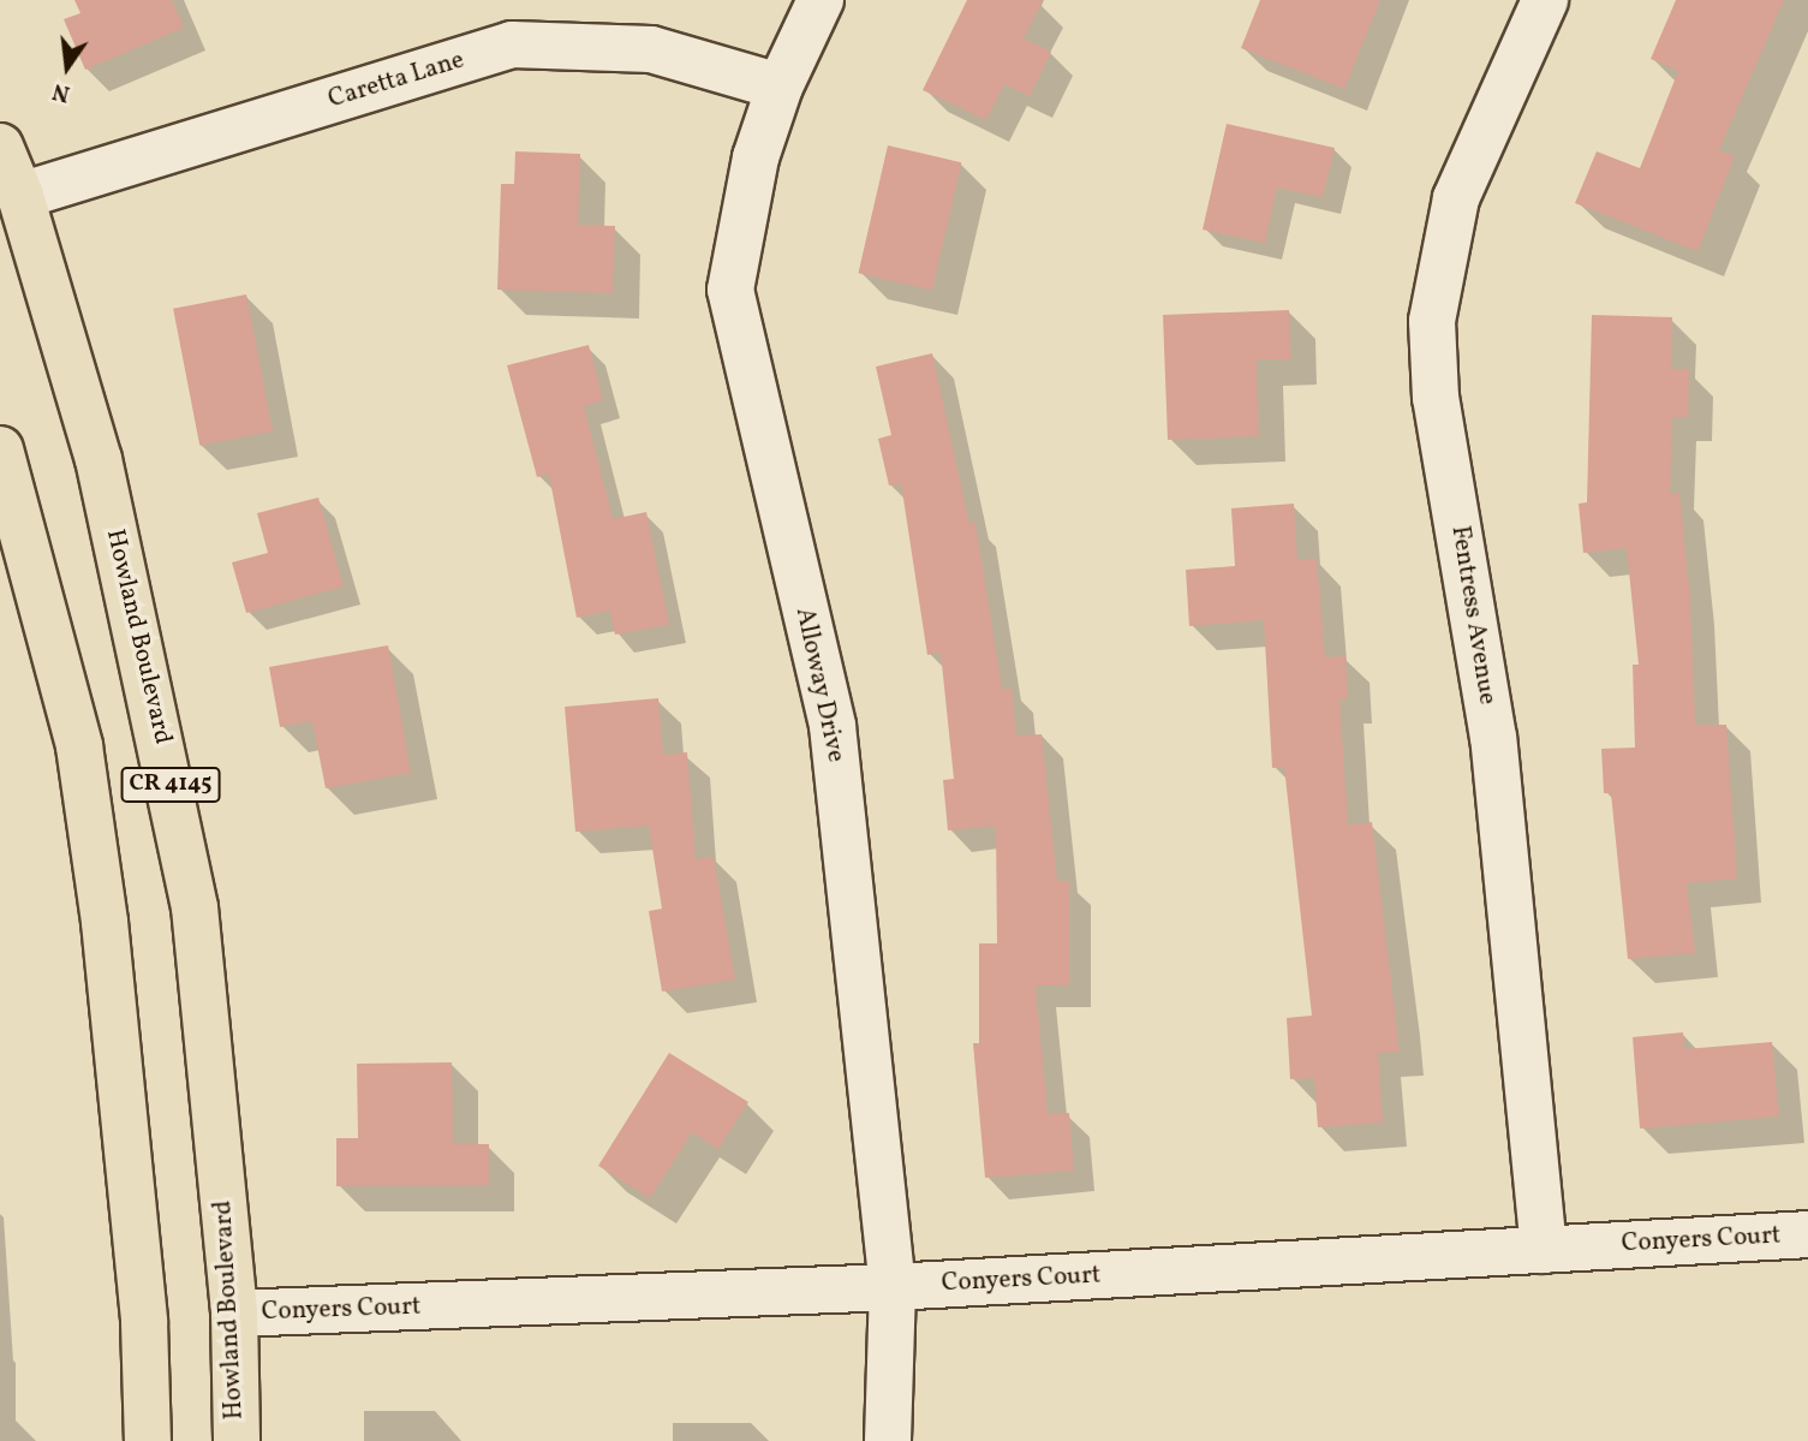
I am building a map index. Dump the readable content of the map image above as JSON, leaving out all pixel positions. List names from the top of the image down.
{
  "streets": {
    "main road": ["Howland Boulevard", "CR 4145"],
    "street": [
      "Caretta Lane",
      "Fentress Avenue",
      "Alloway Drive",
      "Conyers Court"
    ]
  },
  "crossings": [
    ["Caretta Lane", "Howland Boulevard"],
    ["Caretta Lane", "Alloway Drive"],
    ["Fentress Avenue", "Conyers Court"],
    ["Howland Boulevard", "Conyers Court"],
    ["Alloway Drive", "Conyers Court"]
  ],
  "north": "bottom"
}
